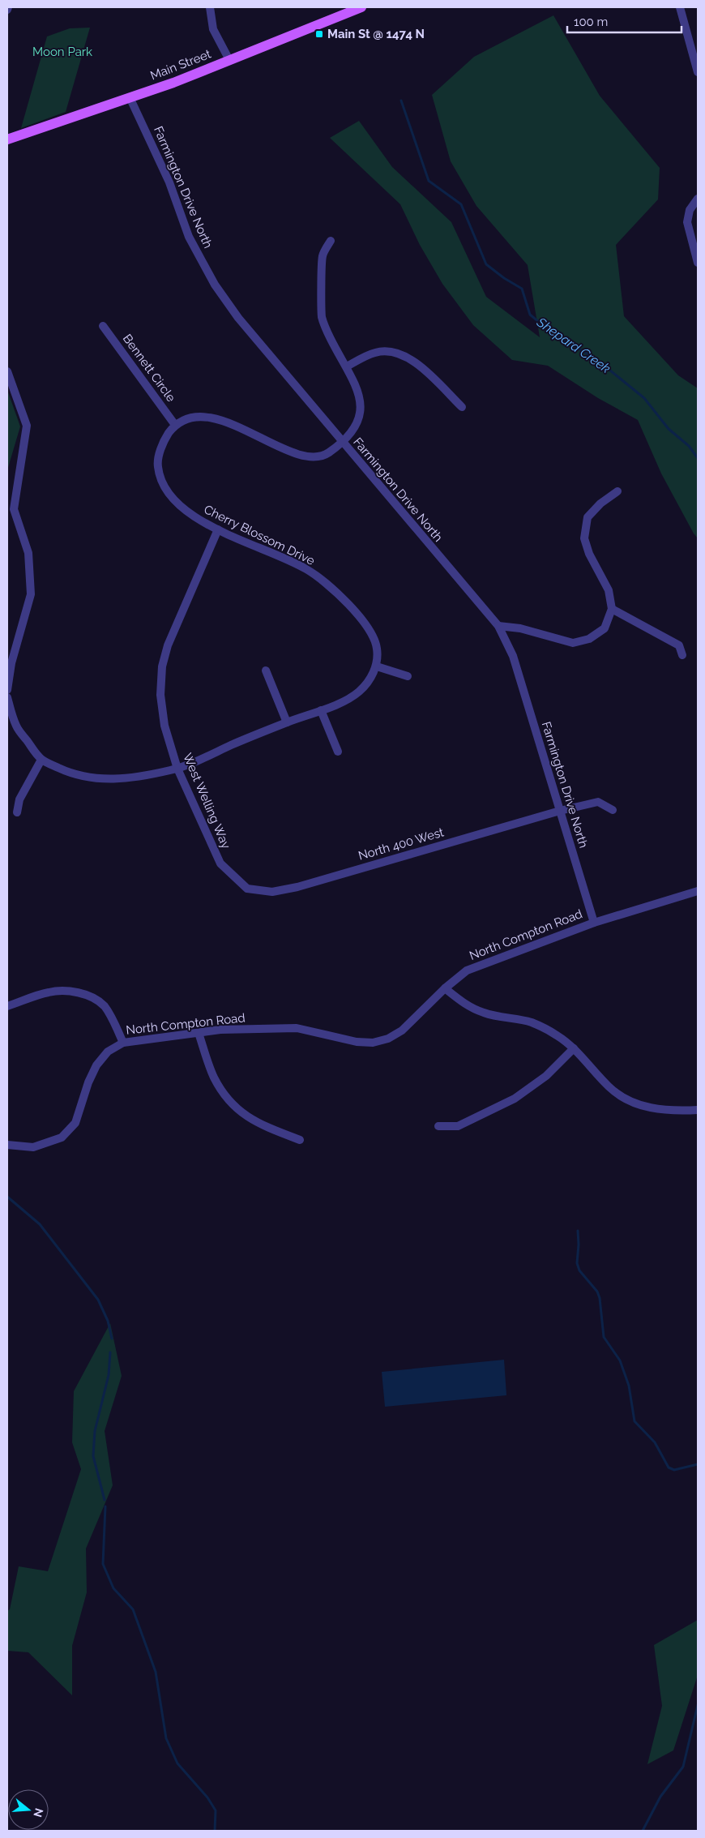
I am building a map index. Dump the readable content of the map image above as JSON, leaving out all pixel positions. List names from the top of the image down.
{
  "streets": {
    "main road": ["Main Street"],
    "street": [
      "Farmington Drive North",
      "Bennett Circle",
      "Cherry Blossom Drive",
      "West Welling Way",
      "North 400 West",
      "North Compton Road"
    ]
  },
  "crossings": [
    ["Main Street", "Farmington Drive North"],
    ["Farmington Drive North", "North 400 West"],
    ["Farmington Drive North", "North Compton Road"],
    ["Bennett Circle", "Cherry Blossom Drive"],
    ["Cherry Blossom Drive", "West Welling Way"],
    ["West Welling Way", "North 400 West"]
  ],
  "water": ["Shepard Creek"],
  "parks": ["Moon Park"],
  "places": {
    "transit": ["Main St @ 1474 N"]
  },
  "scale_bar": "100 m",
  "north": "right"
}
